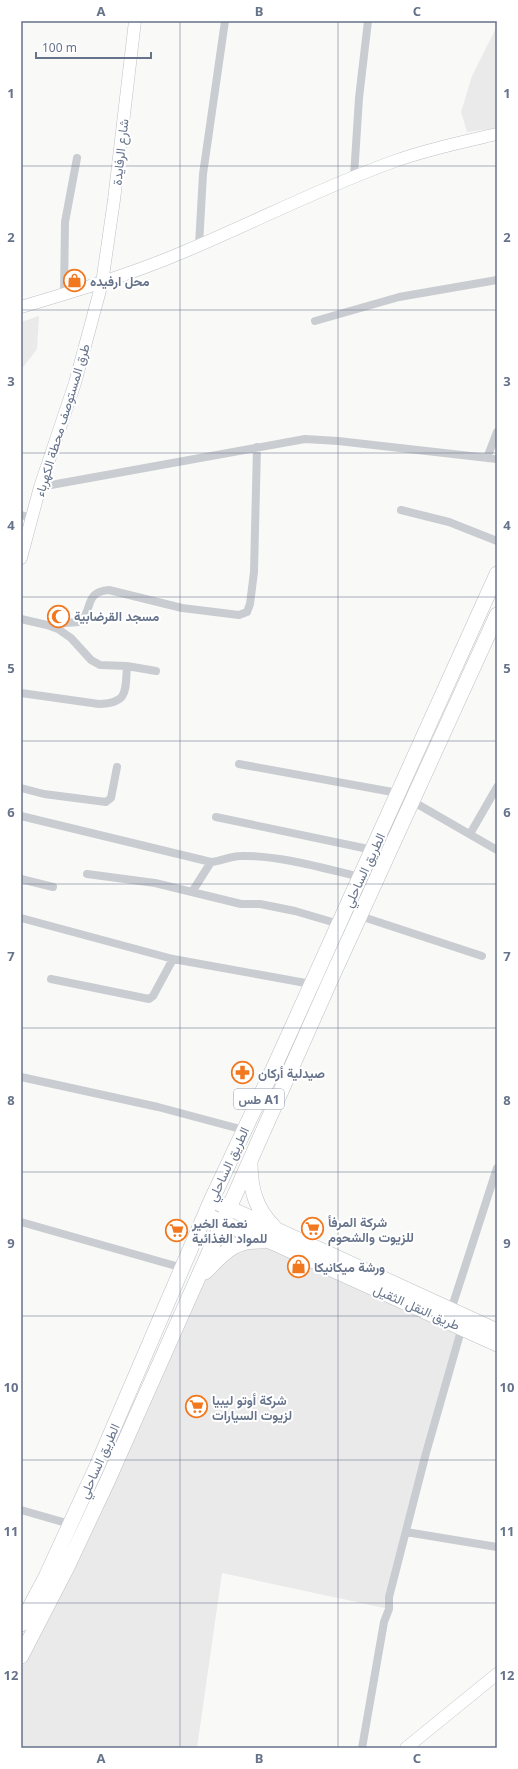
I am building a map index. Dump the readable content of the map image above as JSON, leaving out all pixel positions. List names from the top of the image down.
{
  "streets": {
    "highway": ["الطريق الساحلي", "طس A1", "طريق النقل الثقيل"],
    "main road": ["شارع الرفايدة", "طرق المستوصف محطة الكهرباء"]
  },
  "crossings": [
    ["شارع الرفايدة", "طرق المستوصف محطة الكهرباء"],
    ["الطريق الساحلي", "طريق النقل الثقيل"]
  ],
  "places": {
    "shop": ["محل ارفيده", "ورشة ميكانيكا"],
    "mosque": ["مسجد القرضابية"],
    "pharmacy": ["صيدلية أركان"],
    "supermarket": ["شركة المرفأ للزيوت والشحوم", "نعمة الخير للمواد الغذائية", "شركة أوتو ليبيا لزيوت السيارات"]
  },
  "scale_bar": "100 m",
  "grid": {
    "columns": ["A", "B", "C"],
    "rows": [
      "1",
      "2",
      "3",
      "4",
      "5",
      "6",
      "7",
      "8",
      "9",
      "10",
      "11",
      "12"
    ]
  }
}
